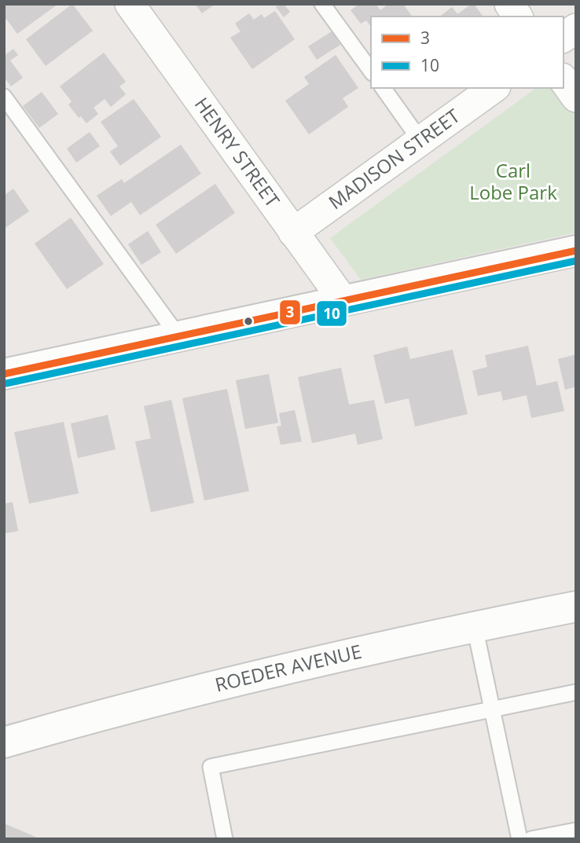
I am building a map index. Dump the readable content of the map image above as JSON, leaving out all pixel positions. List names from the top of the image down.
{
  "streets": {
    "street": ["HENRY STREET", "MADISON STREET", "ROEDER AVENUE"]
  },
  "crossings": [
    ["HENRY STREET", "MADISON STREET"]
  ],
  "parks": ["Carl Lobe Park"],
  "lines": ["transit line 3", "transit line 10"],
  "legend": ["3", "10"]
}
